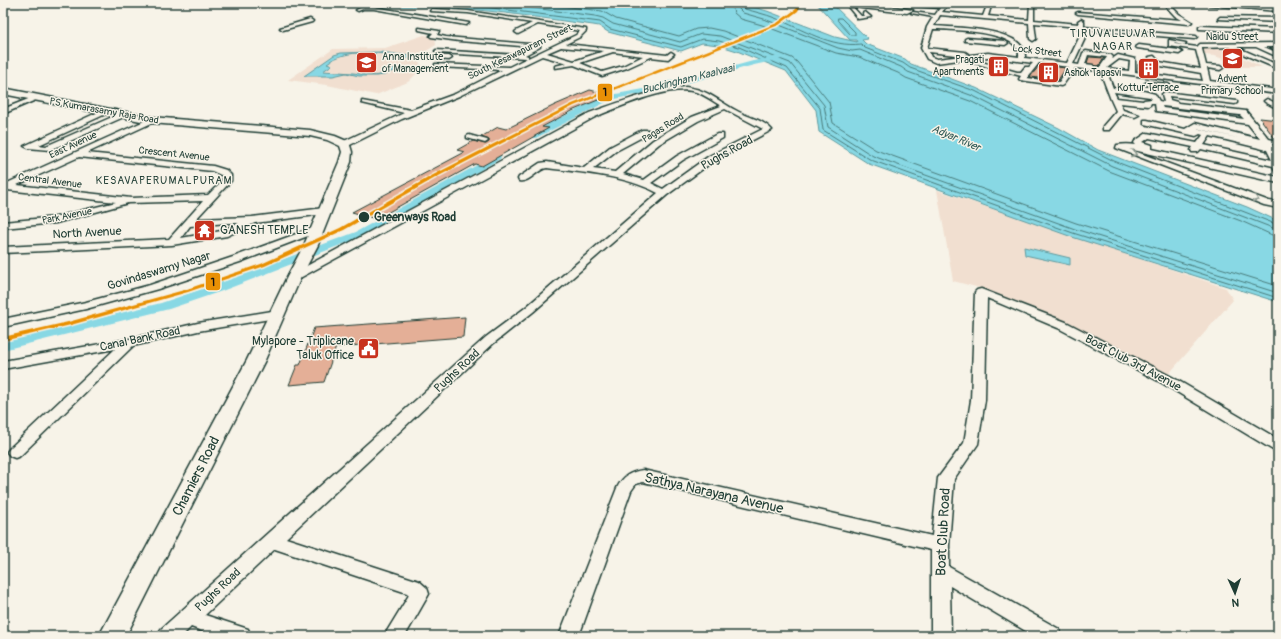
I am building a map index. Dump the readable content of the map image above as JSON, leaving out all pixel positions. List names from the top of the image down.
{
  "streets": {
    "street": [
      "Naidu Street",
      "Lock Street",
      "South Kesawapuram Street",
      "PS Kumarasamy Raja Road",
      "Pagas Road",
      "East Avenue",
      "Pughs Road",
      "Crescent Avenue",
      "Central Avenue",
      "Park Avenue",
      "North Avenue",
      "Govindaswamy Nagar",
      "Canal Bank Road",
      "Boat Club 3rd Avenue",
      "Chamiers Road",
      "Sathya Narayana Avenue",
      "Boat Club Road"
    ]
  },
  "crossings": [
    ["South Kesawapuram Street", "PS Kumarasamy Raja Road"],
    ["PS Kumarasamy Raja Road", "East Avenue"],
    ["Pagas Road", "Pughs Road"],
    ["East Avenue", "Crescent Avenue"],
    ["East Avenue", "Central Avenue"],
    ["Crescent Avenue", "Central Avenue"],
    ["Crescent Avenue", "North Avenue"],
    ["Central Avenue", "Park Avenue"],
    ["Canal Bank Road", "Chamiers Road"],
    ["Boat Club 3rd Avenue", "Boat Club Road"],
    ["Sathya Narayana Avenue", "Boat Club Road"]
  ],
  "districts": ["TIRUVALLUVAR NAGAR", "KESAVAPERUMALPURAM"],
  "water": ["Buckingham Kaalvaai", "Adyar River"],
  "places": {
    "school or university": ["Advent Primary School", "Anna Institute of Management"],
    "building": ["Pragati Apartments", "Kottur Terrace", "Ashok Tapasvi"],
    "other": ["Greenways Road"],
    "temple": ["GANESH TEMPLE"],
    "public building": ["Mylapore - Triplicane Taluk Office"]
  },
  "lines": ["transit line 1"],
  "north": "bottom"
}
